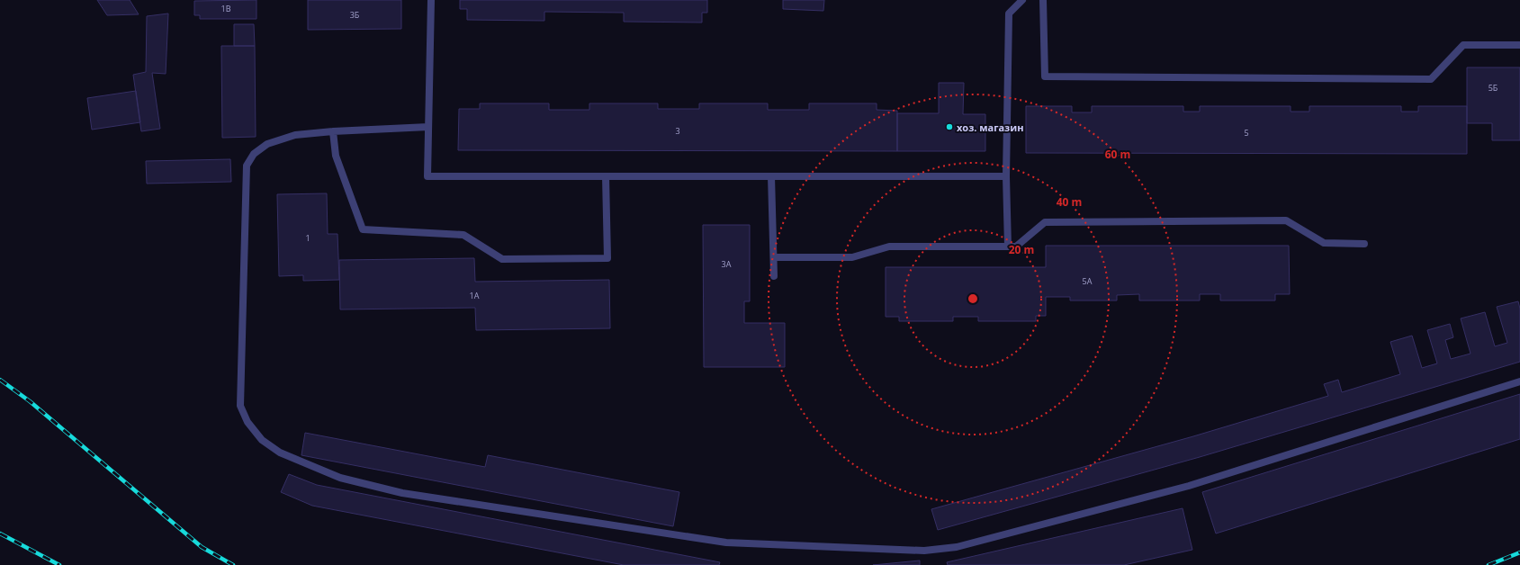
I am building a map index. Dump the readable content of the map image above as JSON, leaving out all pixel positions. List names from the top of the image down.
{
  "places": ["хоз. магазин"],
  "house_numbers": [
    "1В",
    "3Б",
    "5Б",
    "3",
    "5",
    "1",
    "3А",
    "5А",
    "1А"
  ],
  "rings": ["60 m", "40 m", "20 m"]
}
